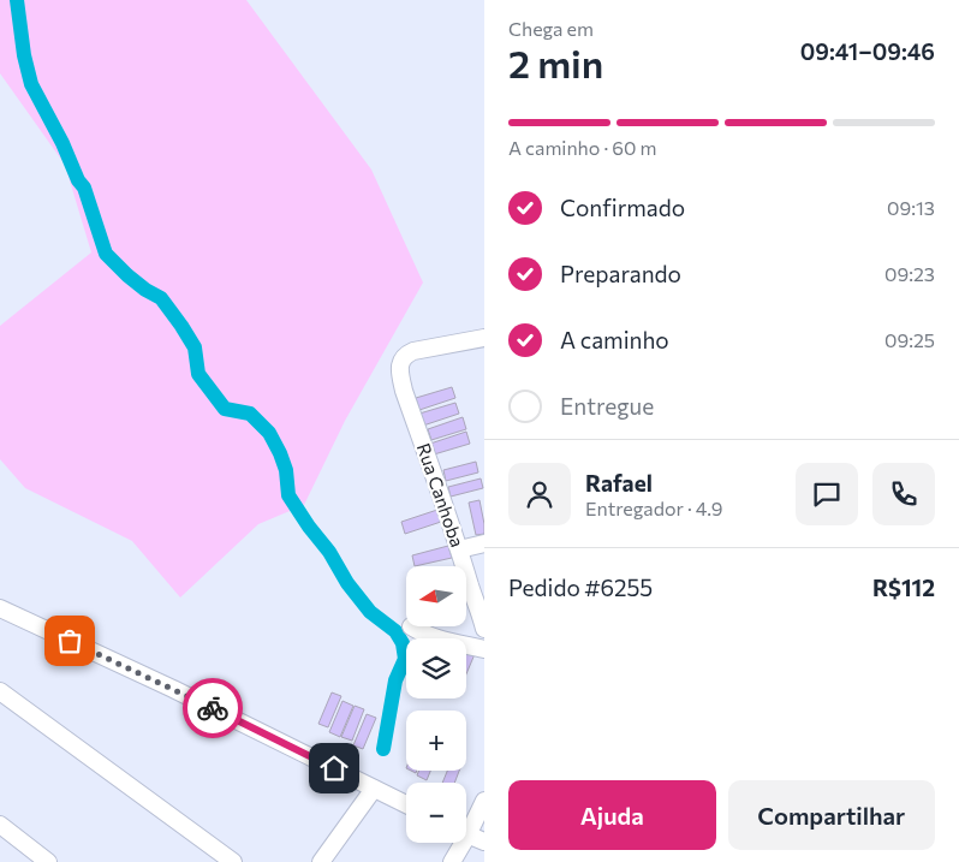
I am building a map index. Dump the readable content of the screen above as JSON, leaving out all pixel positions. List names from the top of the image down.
{
  "streets": {
    "street": ["Rua Canhoba"]
  },
  "north": "left",
  "page": {
    "heading": ["2 min", "Chega em", "09:41–09:46"],
    "panel": [
      "Rafael",
      "Entregador · 4.9",
      "Pedido #6255",
      "R$112"
    ],
    "bar": "A caminho · 60 m",
    "list": [
      ["Confirmado", "09:13"],
      ["Preparando", "09:23"],
      ["A caminho", "09:25"],
      "Entregue"
    ],
    "map_buttons": ["+", "−"],
    "buttons": ["Ajuda", "Compartilhar"]
  }
}
